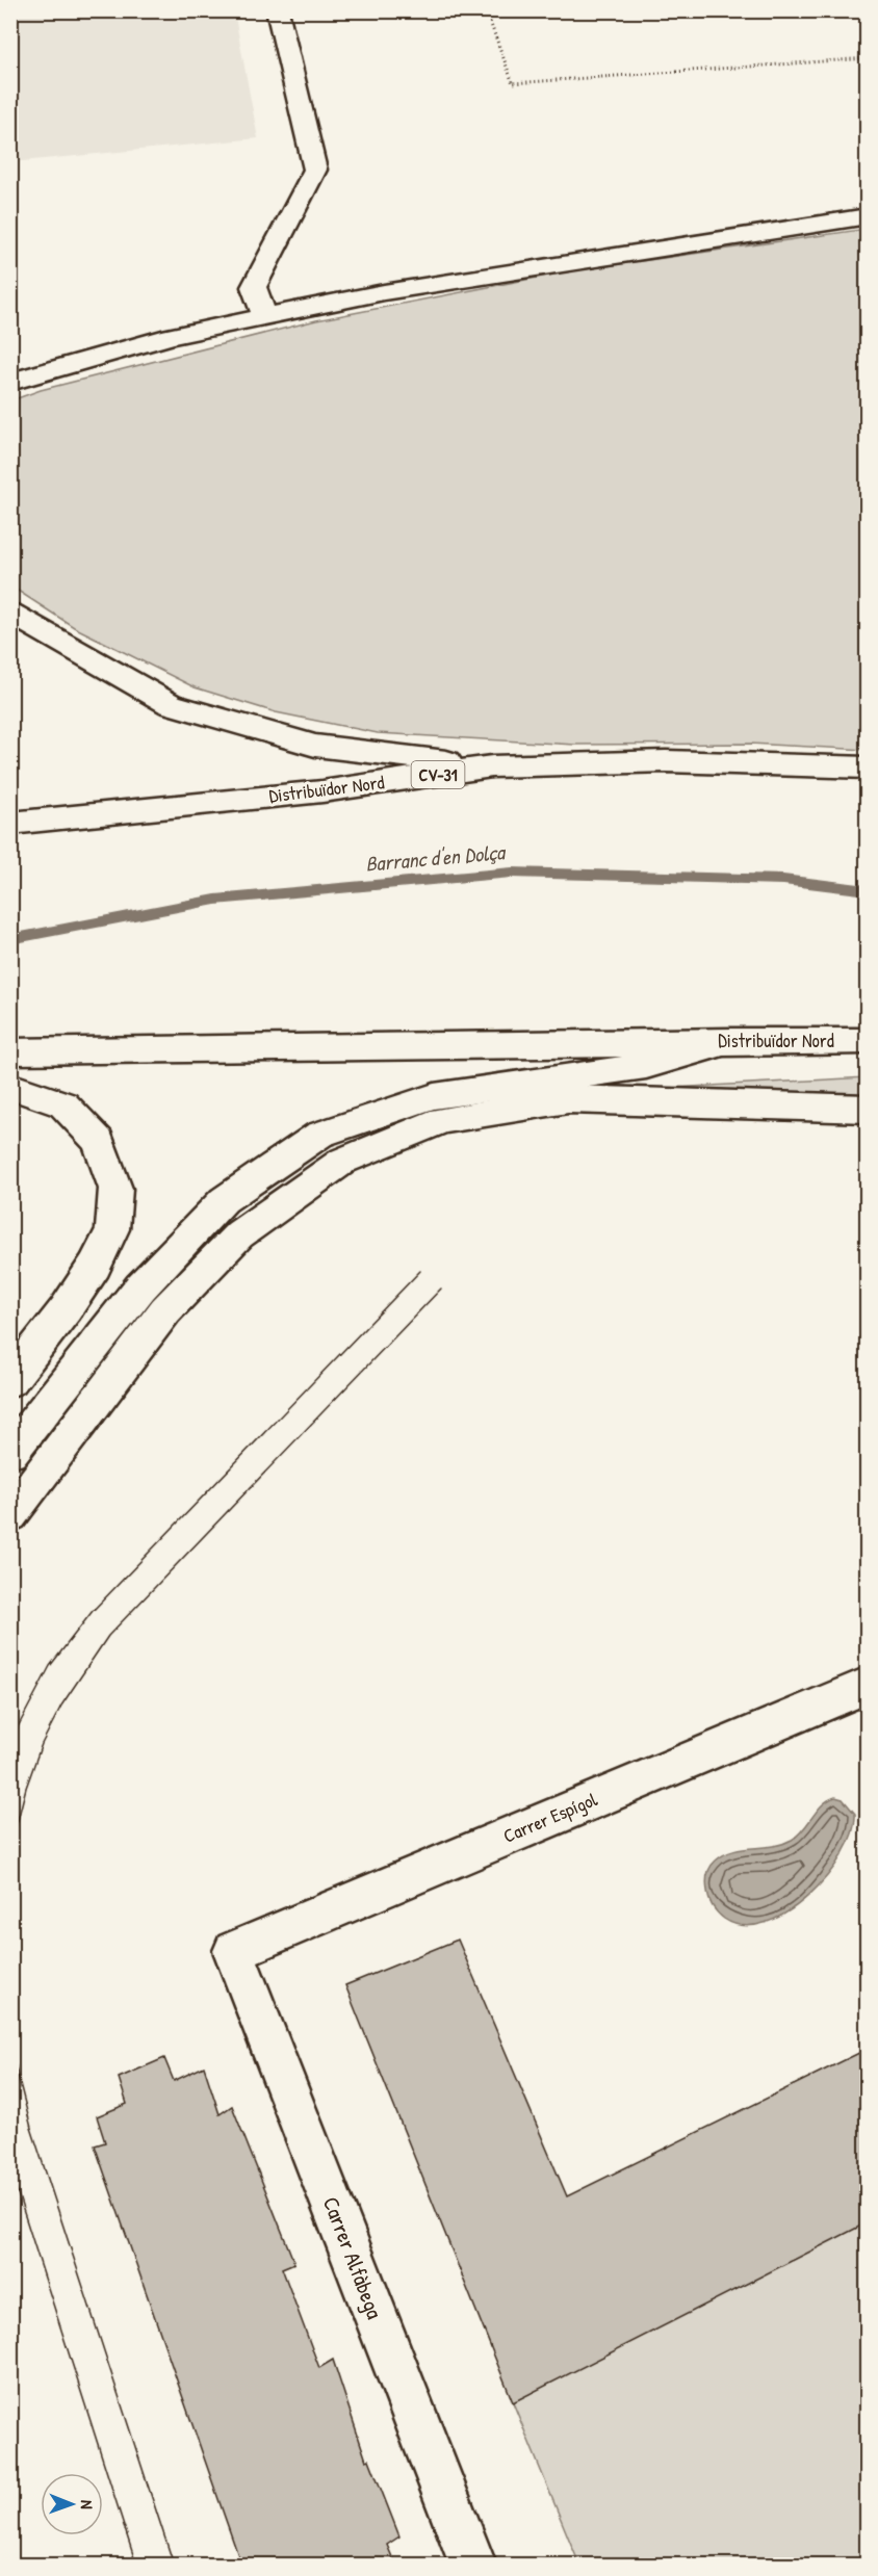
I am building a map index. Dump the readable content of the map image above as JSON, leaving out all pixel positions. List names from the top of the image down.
{
  "streets": {
    "main road": [
      "CV-31",
      "Distribuïdor Nord",
      "Carrer Espígol",
      "Carrer Alfàbega"
    ]
  },
  "crossings": [
    ["Carrer Espígol", "Carrer Alfàbega"]
  ],
  "water": ["Barranc d'en Dolça"],
  "north": "right"
}
